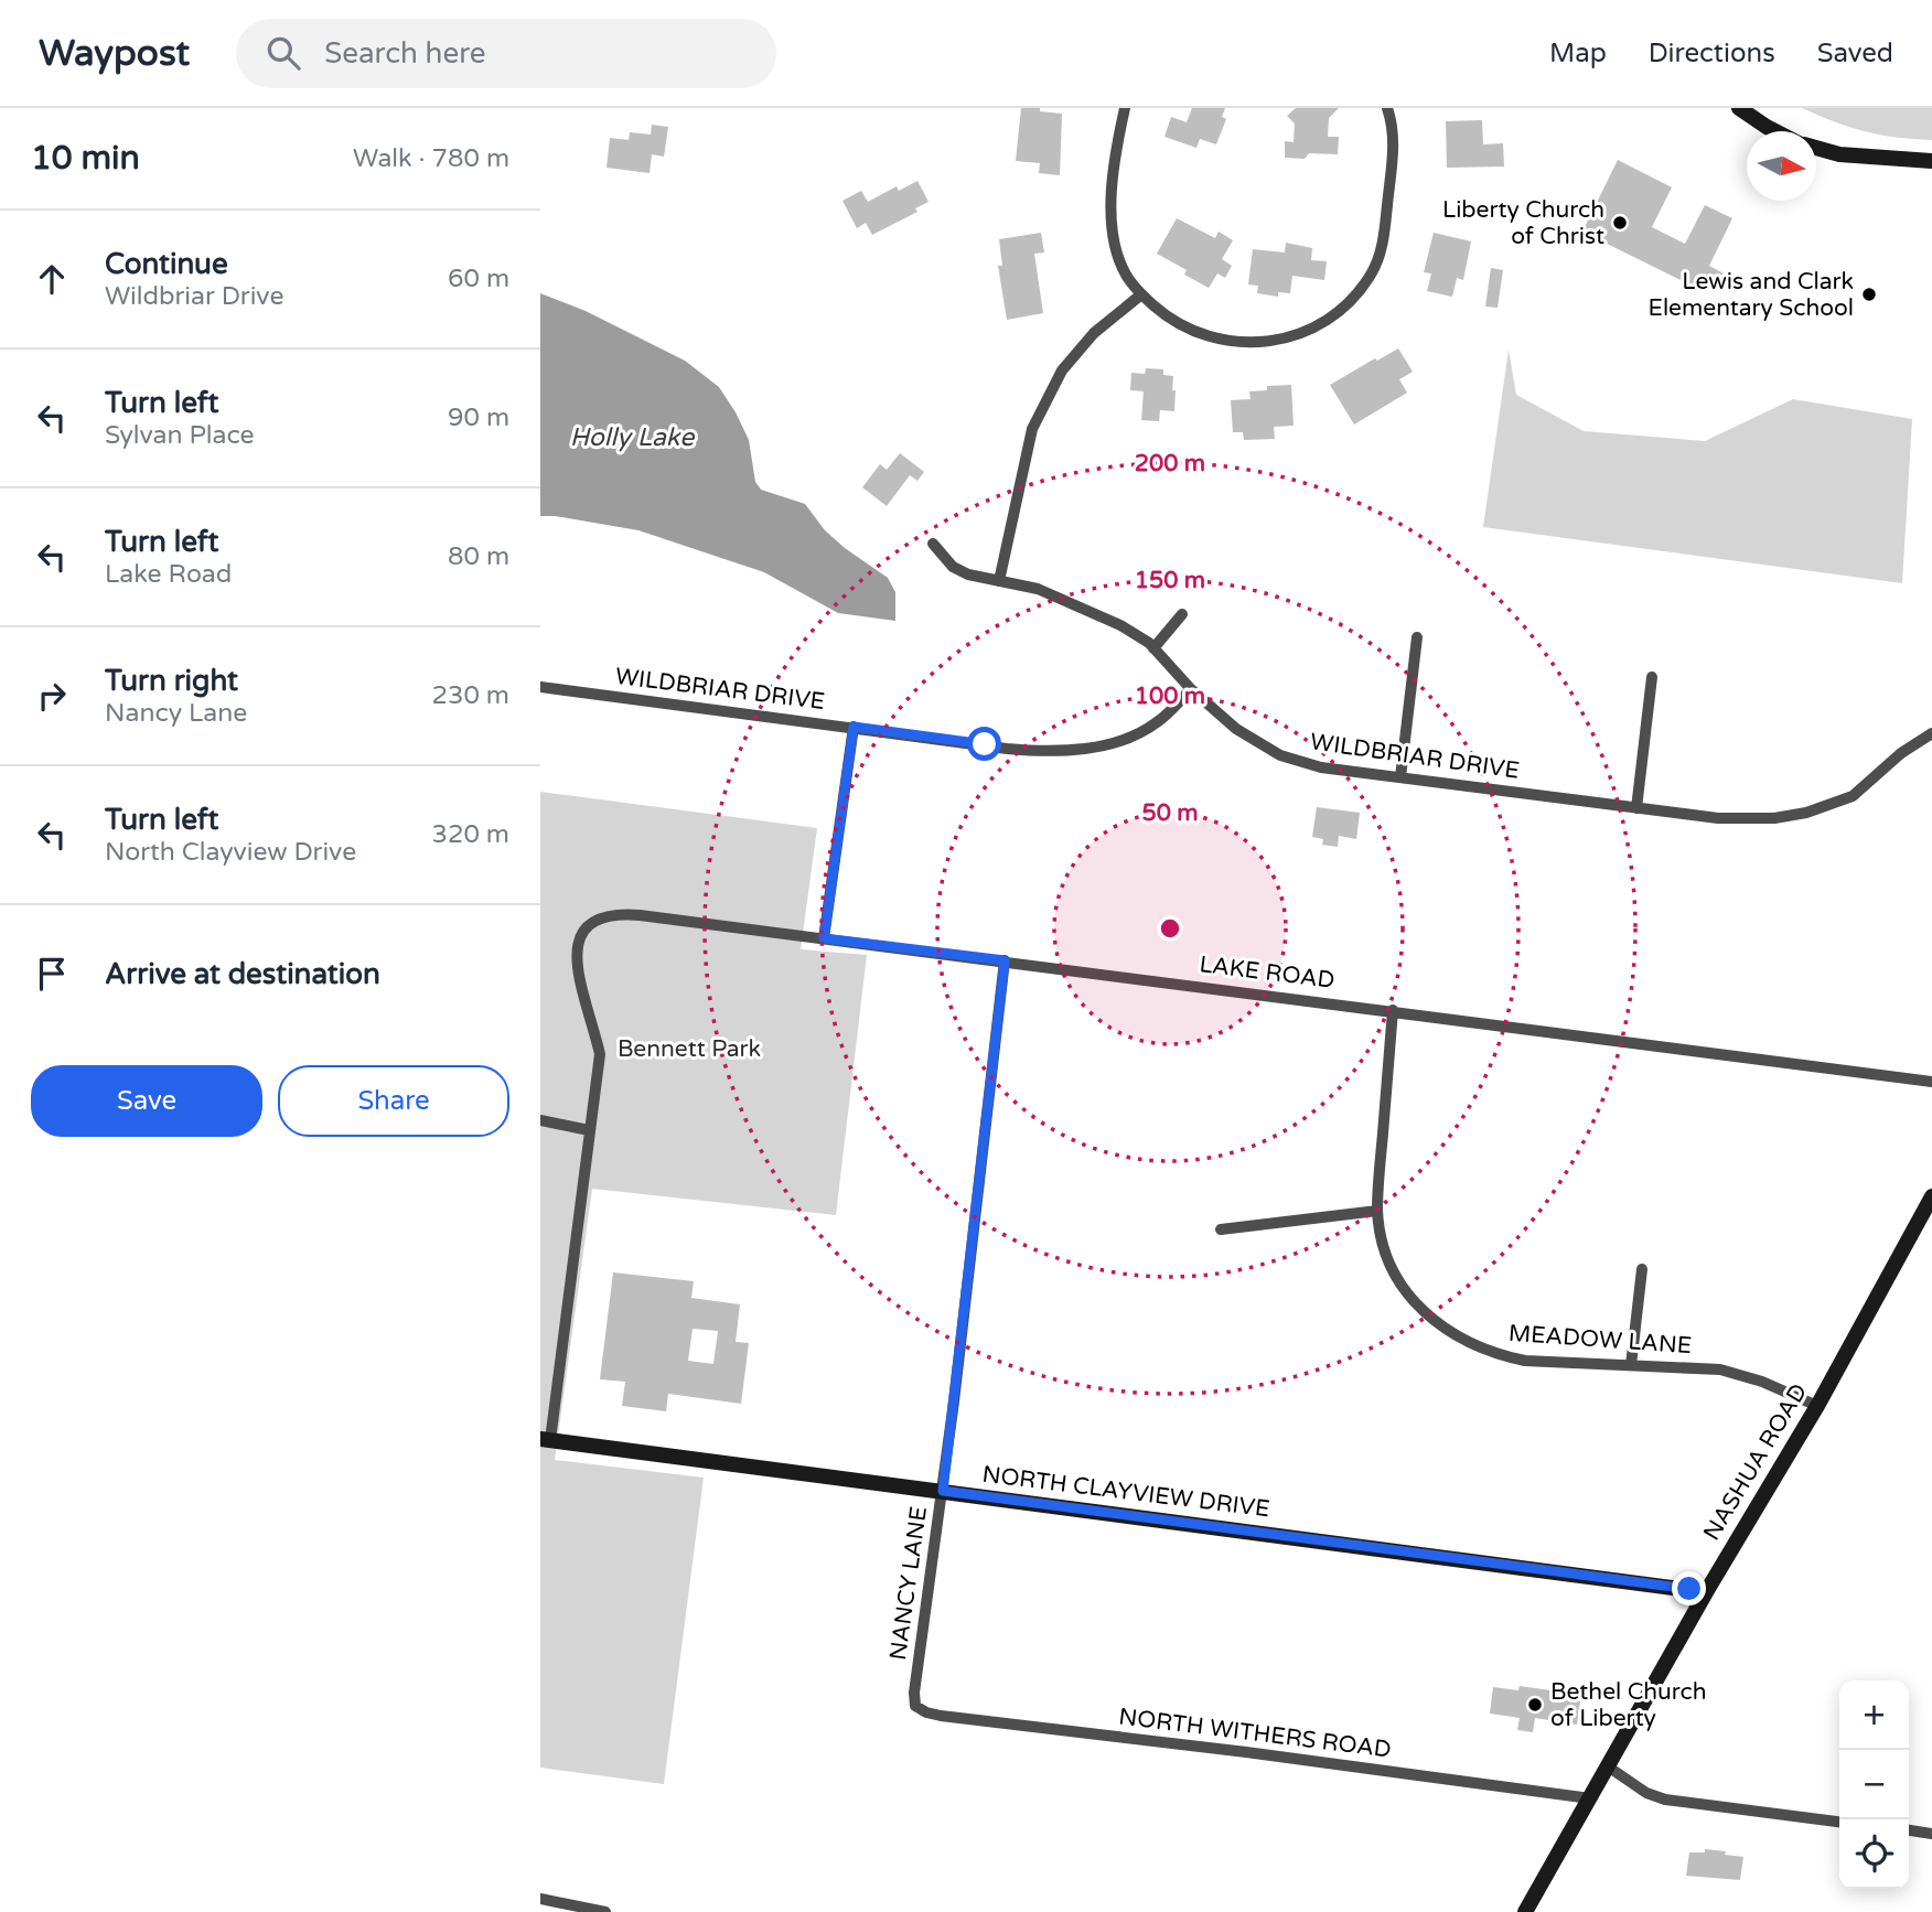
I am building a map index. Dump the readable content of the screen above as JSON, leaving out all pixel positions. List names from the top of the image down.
{
  "streets": {
    "street": [
      "WILDBRIAR DRIVE",
      "LAKE ROAD",
      "MEADOW LANE",
      "NASHUA ROAD",
      "NORTH CLAYVIEW DRIVE",
      "NANCY LANE",
      "NORTH WITHERS ROAD"
    ]
  },
  "crossings": [
    ["LAKE ROAD", "MEADOW LANE"],
    ["LAKE ROAD", "NORTH CLAYVIEW DRIVE"],
    ["LAKE ROAD", "NANCY LANE"],
    ["MEADOW LANE", "NASHUA ROAD"],
    ["NASHUA ROAD", "NORTH CLAYVIEW DRIVE"],
    ["NASHUA ROAD", "NORTH WITHERS ROAD"],
    ["NORTH CLAYVIEW DRIVE", "NANCY LANE"],
    ["NANCY LANE", "NORTH WITHERS ROAD"]
  ],
  "water": ["Holly Lake"],
  "parks": ["Bennett Park"],
  "places": ["Liberty Church of Christ", "Lewis and Clark Elementary School", "Bethel Church of Liberty"],
  "north": "right",
  "page": {
    "header": "Waypost",
    "search": "Search here",
    "nav": ["Map", "Directions", "Saved"],
    "heading": ["10 min", "Walk · 780 m"],
    "list": [
      ["Continue", "Wildbriar Drive", "60 m"],
      ["Turn left", "Sylvan Place", "90 m"],
      ["Turn left", "Lake Road", "80 m"],
      ["Turn right", "Nancy Lane", "230 m"],
      ["Turn left", "North Clayview Drive", "320 m"],
      "Arrive at destination"
    ],
    "buttons": ["Save", "Share"],
    "map_buttons": ["+", "−"]
  },
  "rings": [
    "200 m",
    "150 m",
    "100 m",
    "50 m"
  ]
}
